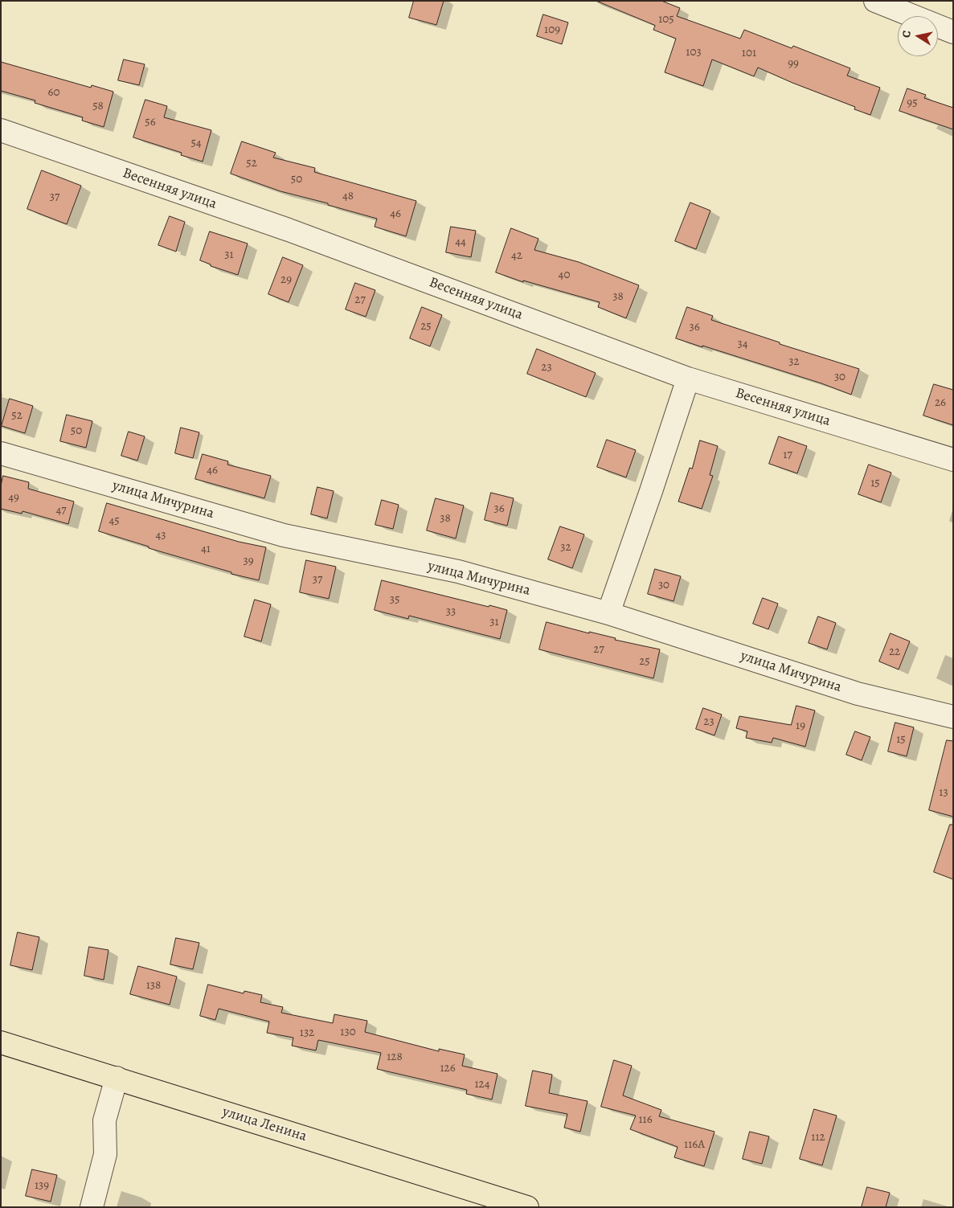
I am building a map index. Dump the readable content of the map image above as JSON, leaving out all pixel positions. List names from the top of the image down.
{
  "streets": {
    "main road": ["улица Ленина"],
    "street": ["Весенняя улица", "улица Мичурина"]
  },
  "house_numbers": [
    "105",
    "109",
    "103",
    "101",
    "99",
    "60",
    "95",
    "58",
    "56",
    "54",
    "52",
    "50",
    "48",
    "37",
    "46",
    "44",
    "31",
    "42",
    "40",
    "29",
    "38",
    "27",
    "25",
    "36",
    "34",
    "32",
    "23",
    "30",
    "26",
    "52",
    "50",
    "17",
    "46",
    "15",
    "49",
    "36",
    "47",
    "38",
    "45",
    "43",
    "32",
    "41",
    "39",
    "37",
    "30",
    "35",
    "33",
    "31",
    "27",
    "22",
    "25",
    "23",
    "19",
    "15",
    "13",
    "138",
    "130",
    "132",
    "128",
    "126",
    "124",
    "116",
    "112",
    "116А",
    "139"
  ],
  "north": "left"
}
